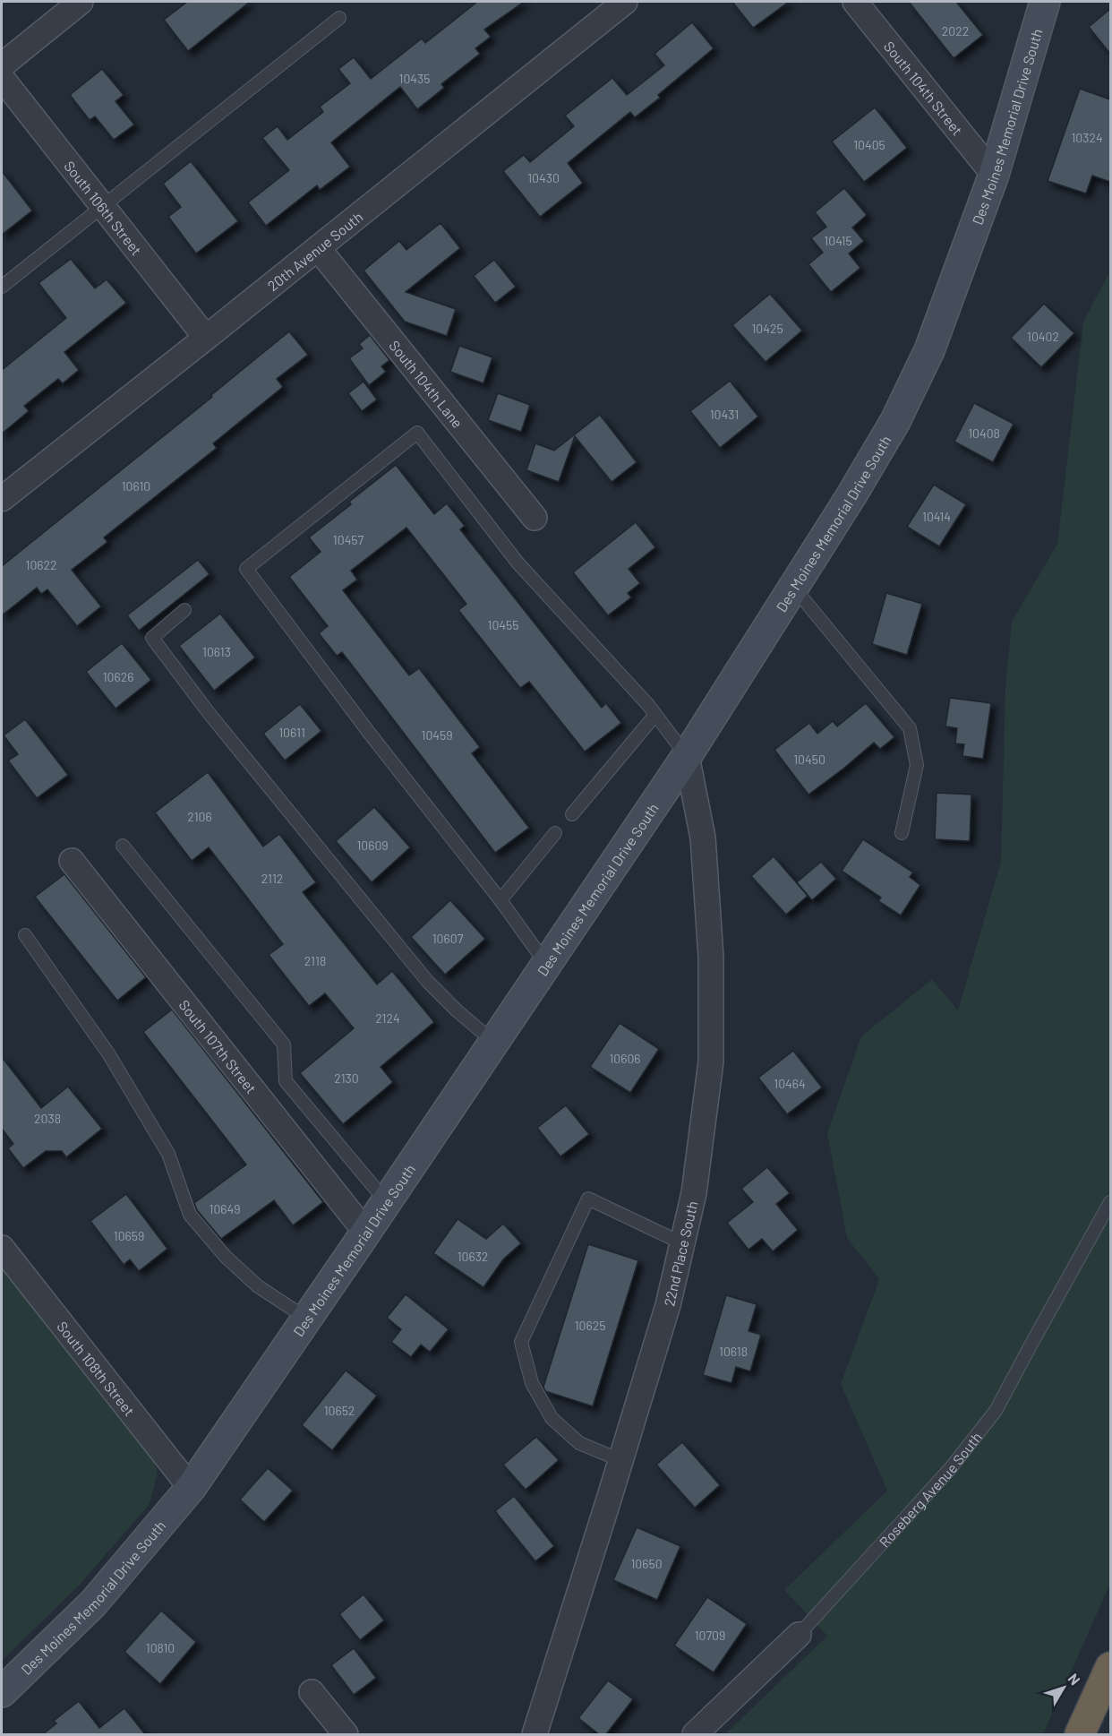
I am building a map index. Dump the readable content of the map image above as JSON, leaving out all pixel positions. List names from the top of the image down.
{
  "streets": {
    "main road": ["Des Moines Memorial Drive South"],
    "street": [
      "South 104th Street",
      "South 106th Street",
      "20th Avenue South",
      "South 104th Lane",
      "South 107th Street",
      "22nd Place South",
      "South 108th Street",
      "Roseberg Avenue South"
    ]
  },
  "crossings": [
    ["South 104th Street", "Des Moines Memorial Drive South"],
    ["Des Moines Memorial Drive South", "South 107th Street"],
    ["Des Moines Memorial Drive South", "22nd Place South"],
    ["Des Moines Memorial Drive South", "South 108th Street"],
    ["South 106th Street", "20th Avenue South"],
    ["20th Avenue South", "South 104th Lane"]
  ],
  "house_numbers": [
    "2022",
    "10435",
    "10324",
    "10405",
    "10430",
    "10415",
    "10425",
    "10402",
    "10431",
    "10408",
    "10610",
    "10414",
    "10457",
    "10622",
    "10455",
    "10613",
    "10626",
    "10611",
    "10459",
    "10450",
    "2106",
    "10609",
    "2112",
    "10607",
    "2118",
    "2124",
    "10606",
    "2130",
    "10464",
    "2038",
    "10649",
    "10659",
    "10632",
    "10625",
    "10618",
    "10652",
    "10650",
    "10709",
    "10810"
  ],
  "north": "top right"
}
